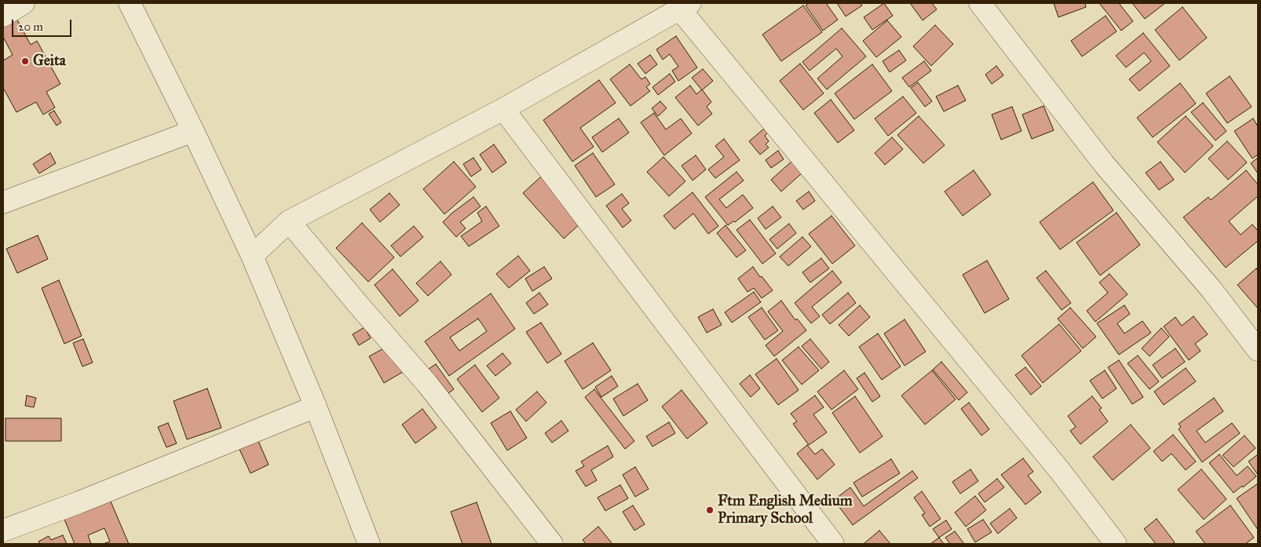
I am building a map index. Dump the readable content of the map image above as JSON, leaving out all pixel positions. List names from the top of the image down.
{
  "places": ["Geita", "Ftm English Medium Primary School"],
  "scale_bar": "20 m"
}
